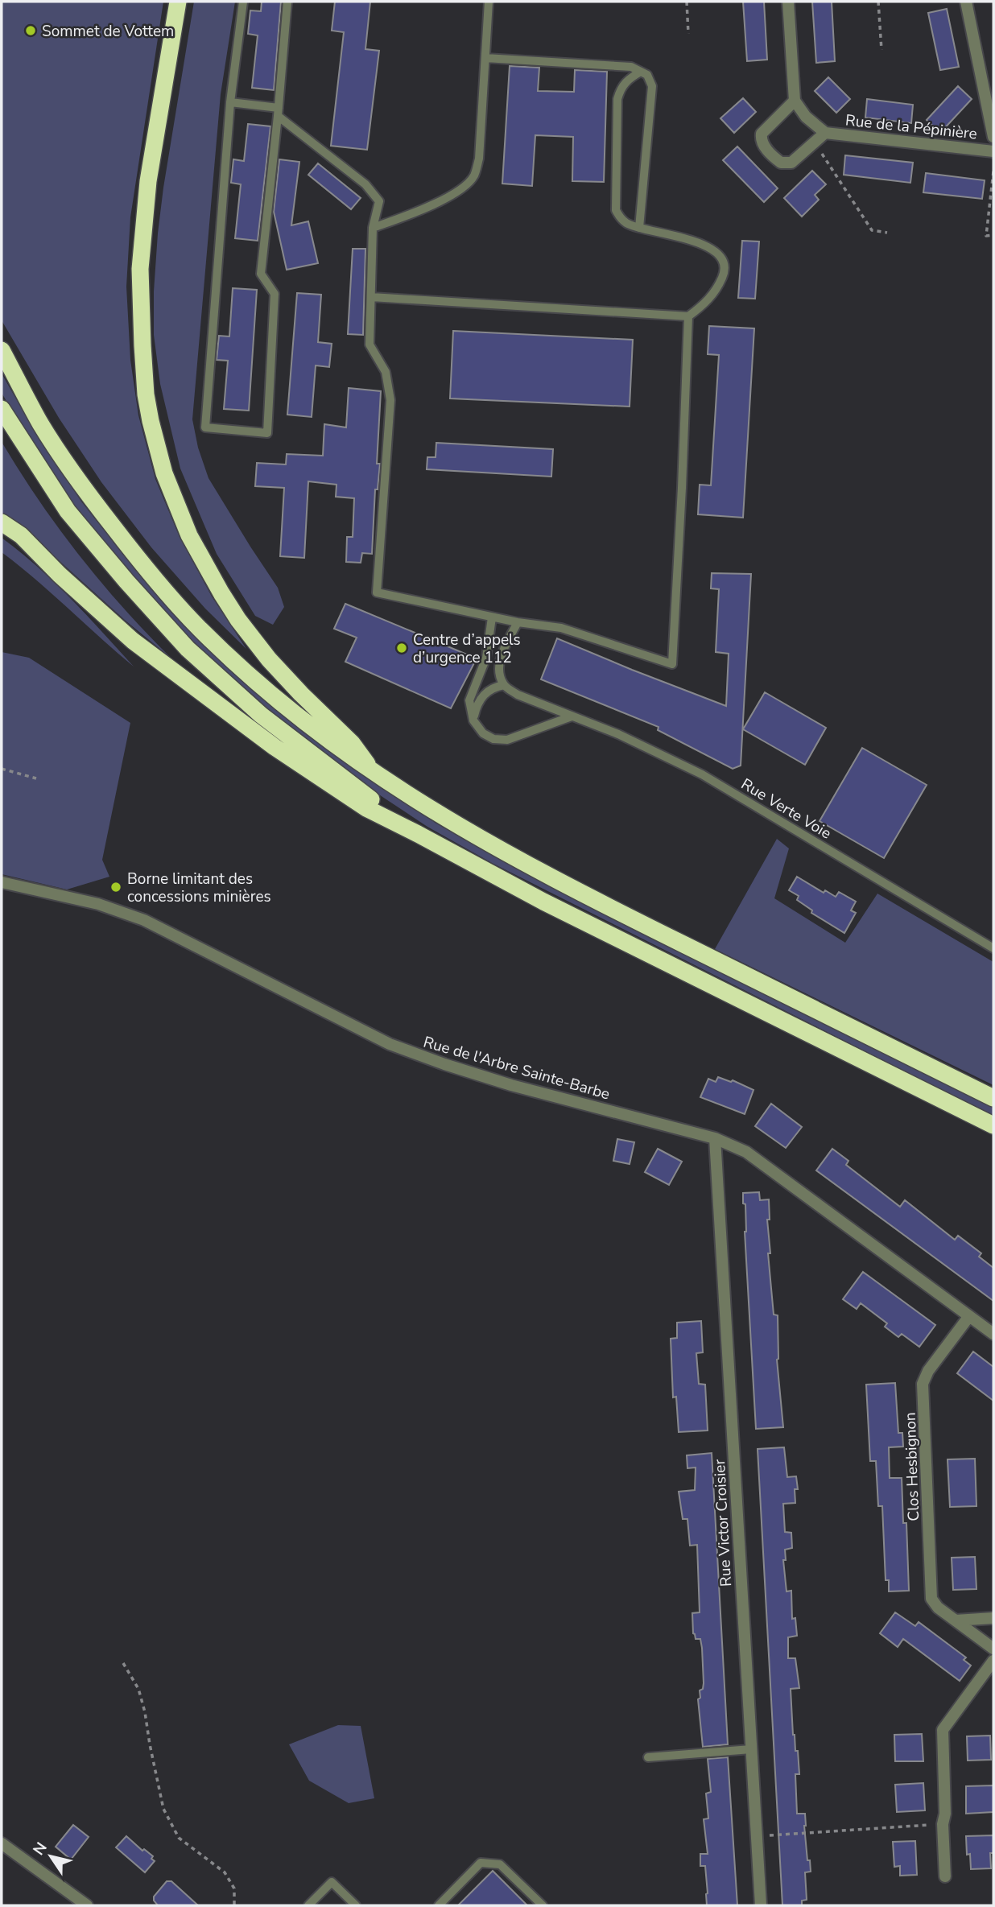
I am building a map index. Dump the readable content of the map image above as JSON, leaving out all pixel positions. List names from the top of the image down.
{
  "streets": {
    "street": [
      "Rue de la Pépinière",
      "Rue de l'Arbre Sainte-Barbe",
      "Clos Hesbignon",
      "Rue Victor Croisier"
    ],
    "lane": ["Rue Verte Voie"]
  },
  "crossings": [
    ["Rue de l'Arbre Sainte-Barbe", "Clos Hesbignon"],
    ["Rue de l'Arbre Sainte-Barbe", "Rue Victor Croisier"]
  ],
  "places": ["Sommet de Vottem", "Centre d’appels d’urgence 112", "Borne limitant des concessions minières"],
  "north": "top left"
}
